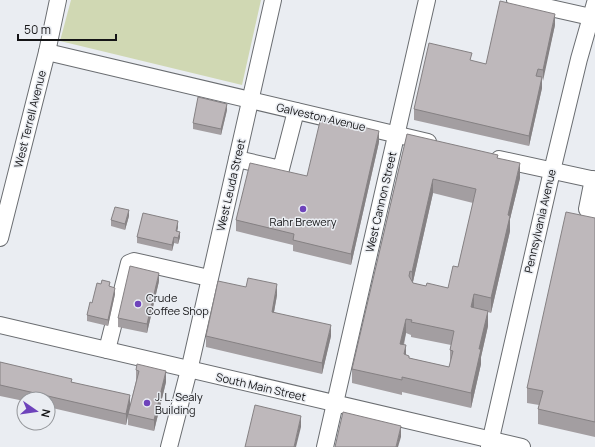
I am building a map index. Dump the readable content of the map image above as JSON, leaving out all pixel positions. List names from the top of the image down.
{
  "streets": {
    "street": [
      "Galveston Avenue",
      "West Terrell Avenue",
      "West Leuda Street",
      "West Cannon Street",
      "Pennsylvania Avenue",
      "South Main Street"
    ]
  },
  "crossings": [
    ["Galveston Avenue", "West Terrell Avenue"],
    ["Galveston Avenue", "West Leuda Street"],
    ["Galveston Avenue", "West Cannon Street"],
    ["West Leuda Street", "South Main Street"],
    ["West Cannon Street", "South Main Street"],
    ["Pennsylvania Avenue", "South Main Street"]
  ],
  "places": ["Rahr Brewery", "Crude Coffee Shop", "J. L. Sealy Building"],
  "scale_bar": "50 m",
  "north": "right"
}
